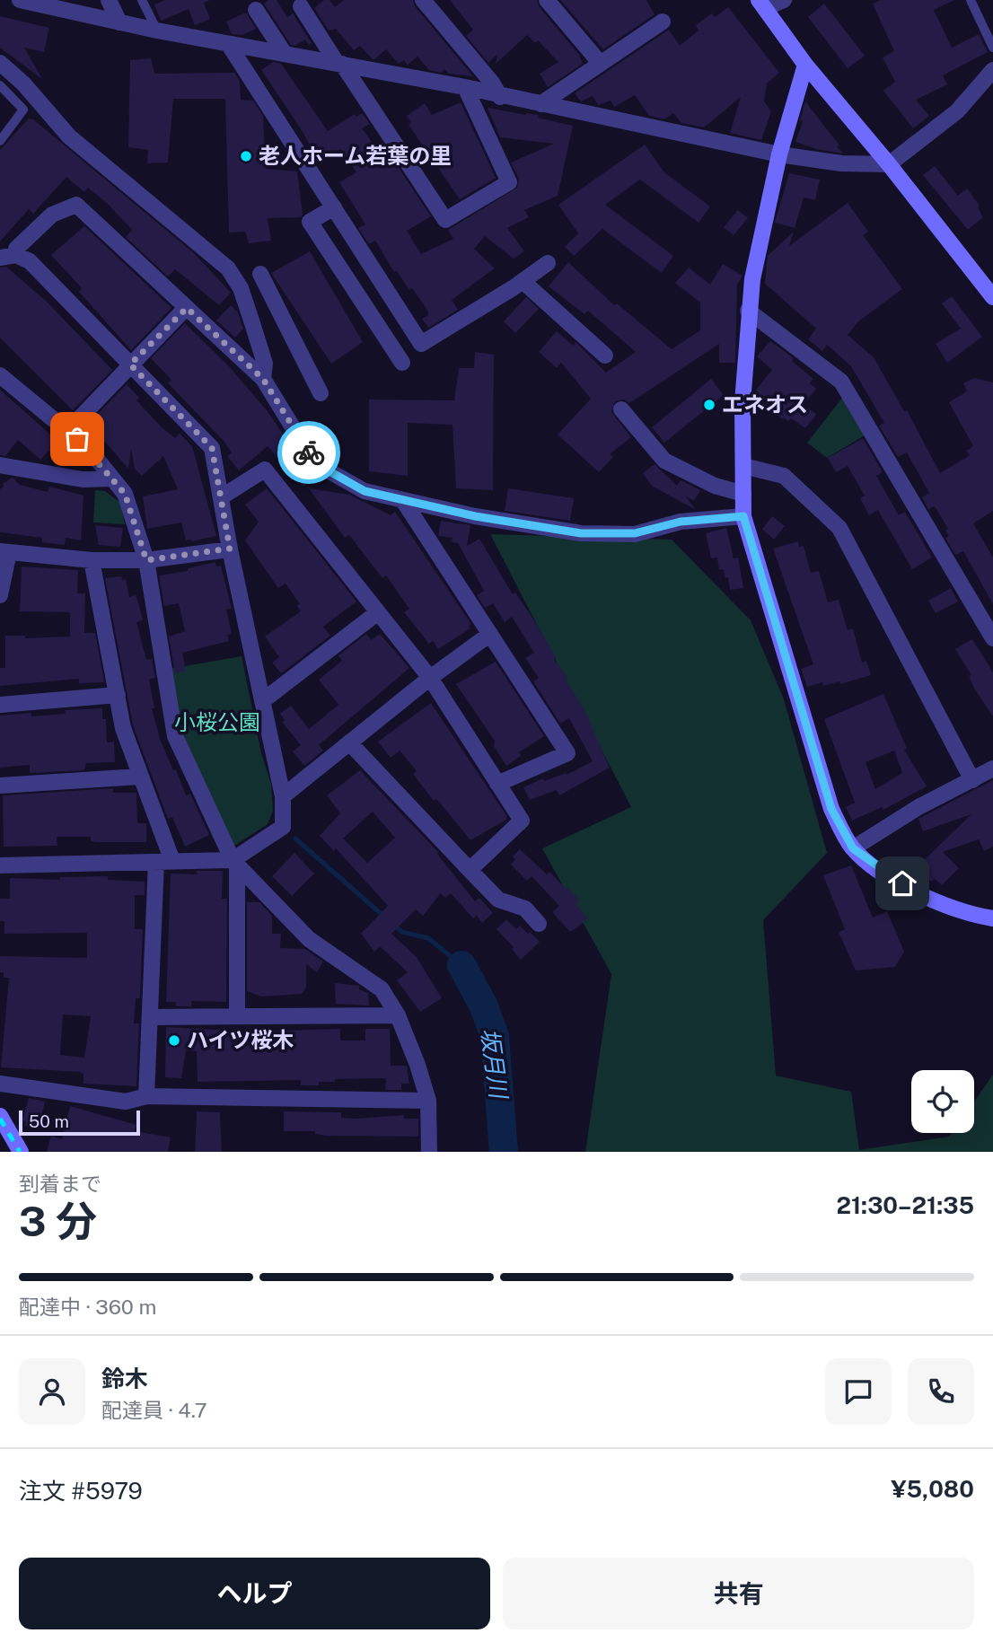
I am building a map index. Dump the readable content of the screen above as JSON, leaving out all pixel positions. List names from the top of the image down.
{
  "water": ["坂月川"],
  "parks": ["小桜公園"],
  "places": ["老人ホーム若葉の里", "エネオス", "ハイツ桜木"],
  "scale_bar": "50 m",
  "page": {
    "scale": "50 m",
    "heading": ["3 分", "到着まで", "21:30–21:35"],
    "panel": [
      "鈴木",
      "配達員 · 4.7",
      "注文 #5979",
      "¥5,080"
    ],
    "bar": "配達中 · 360 m",
    "buttons": ["ヘルプ", "共有"]
  }
}
